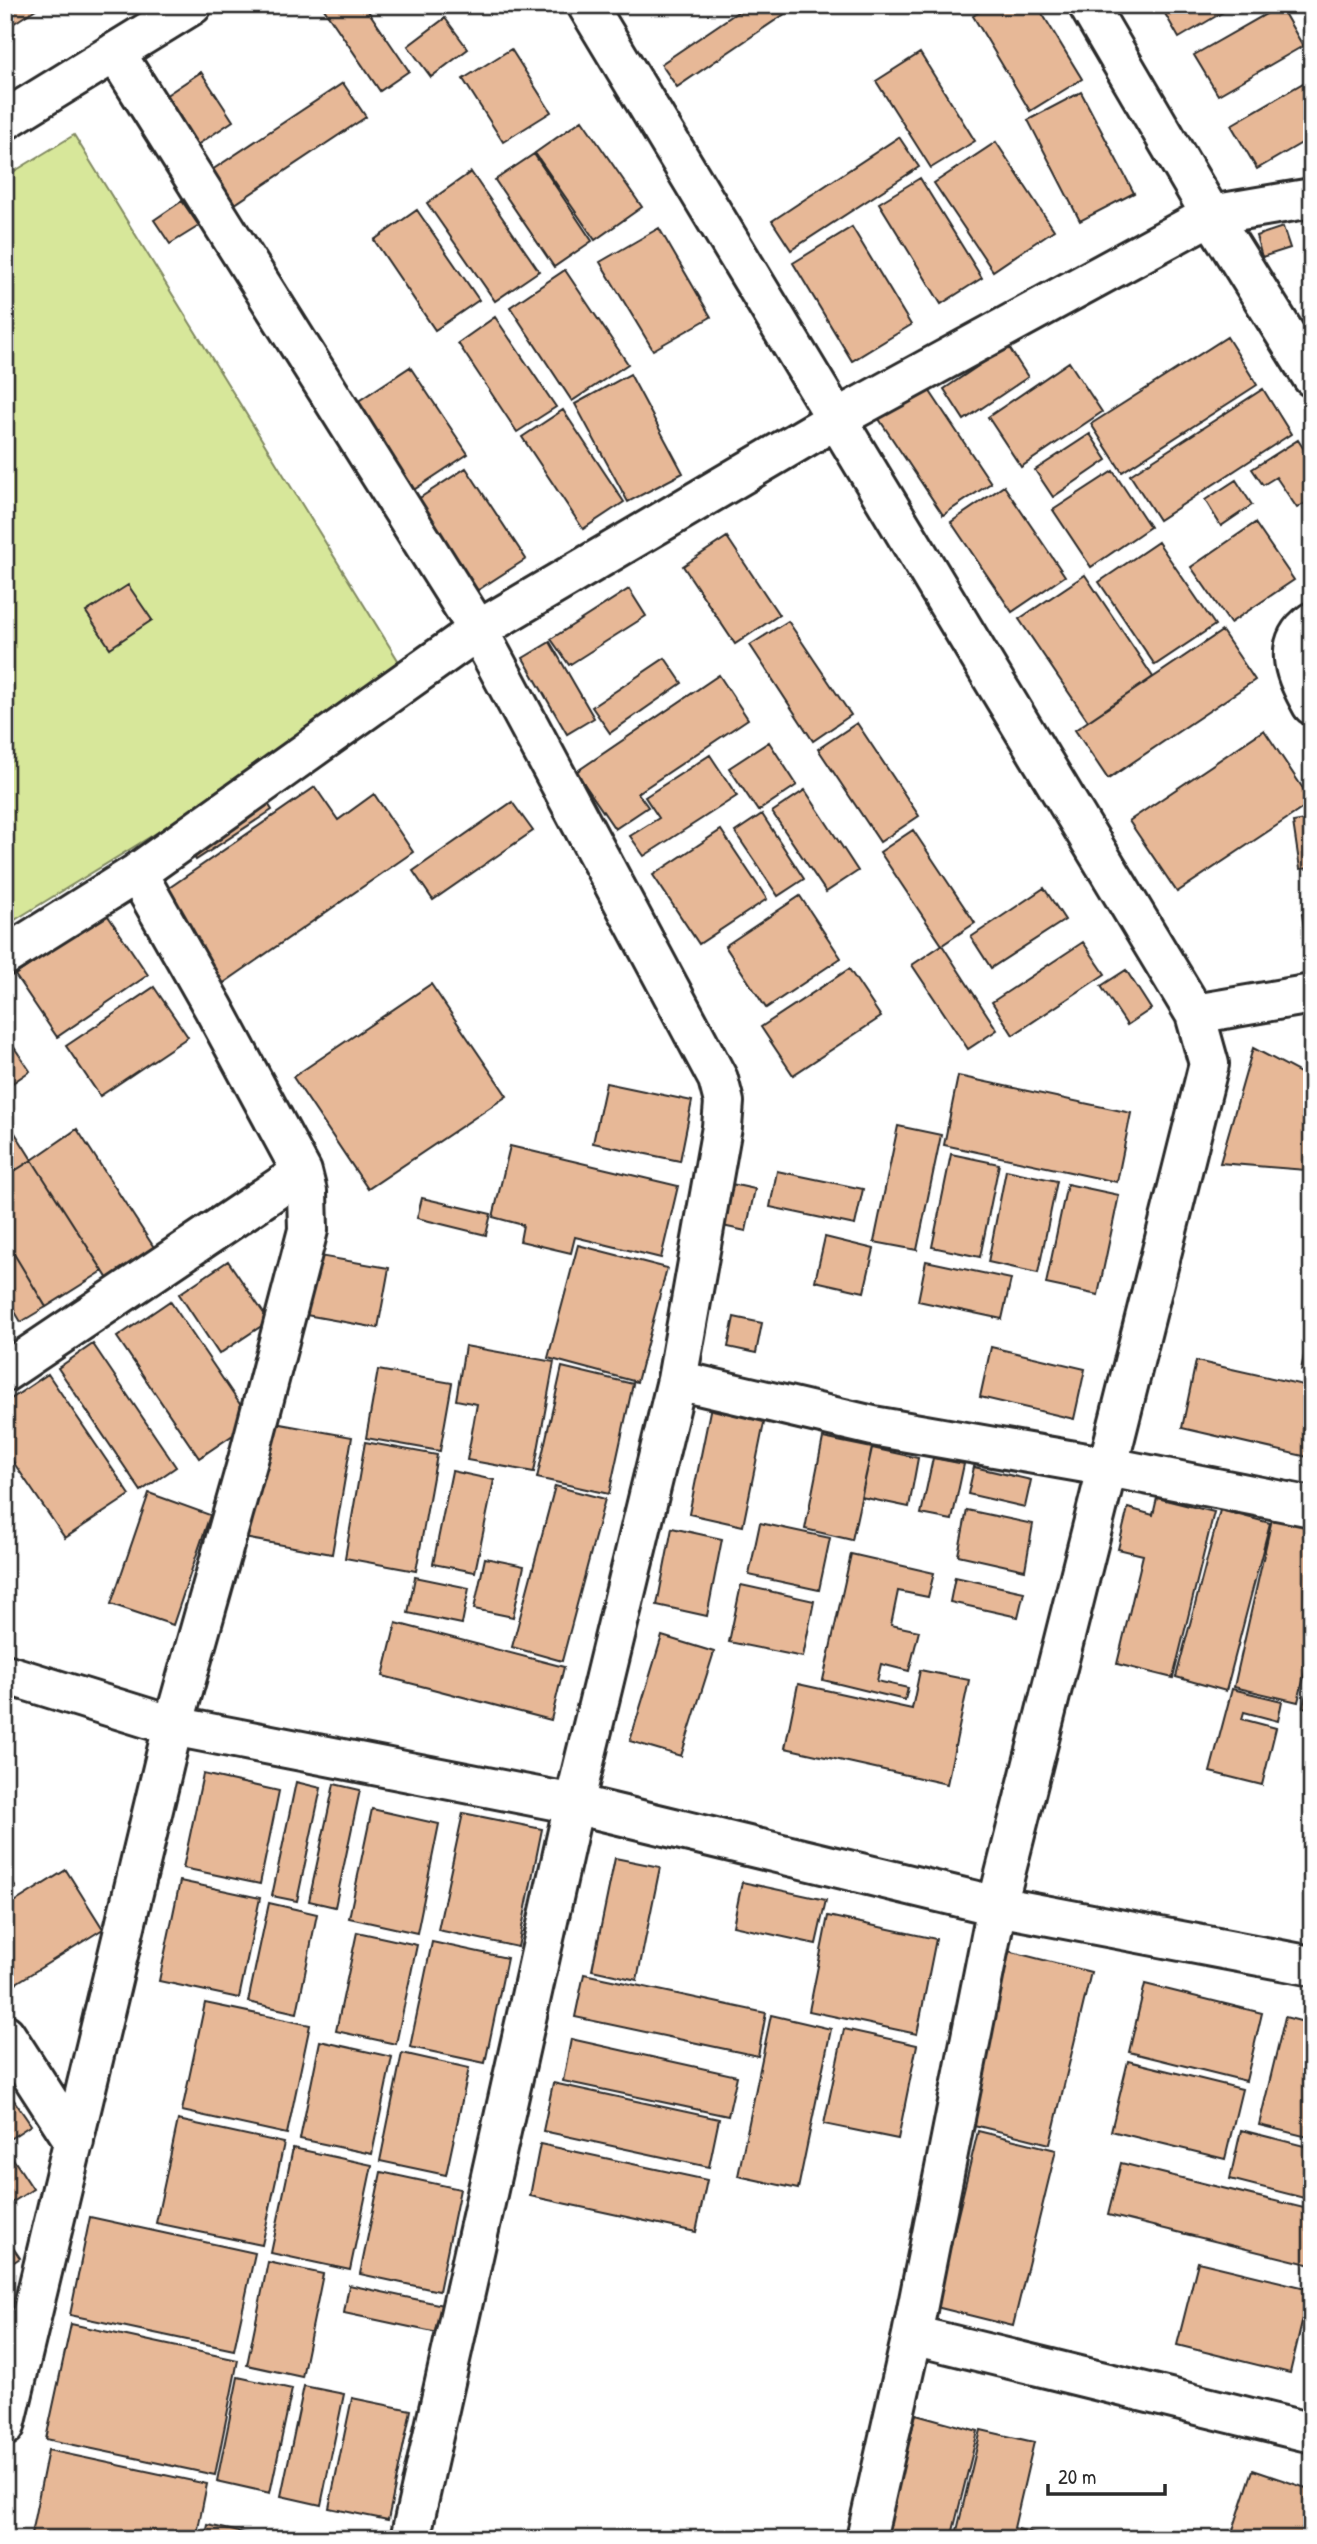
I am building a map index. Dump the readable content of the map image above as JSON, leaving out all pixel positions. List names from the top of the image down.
{
  "scale_bar": "20 m"
}
